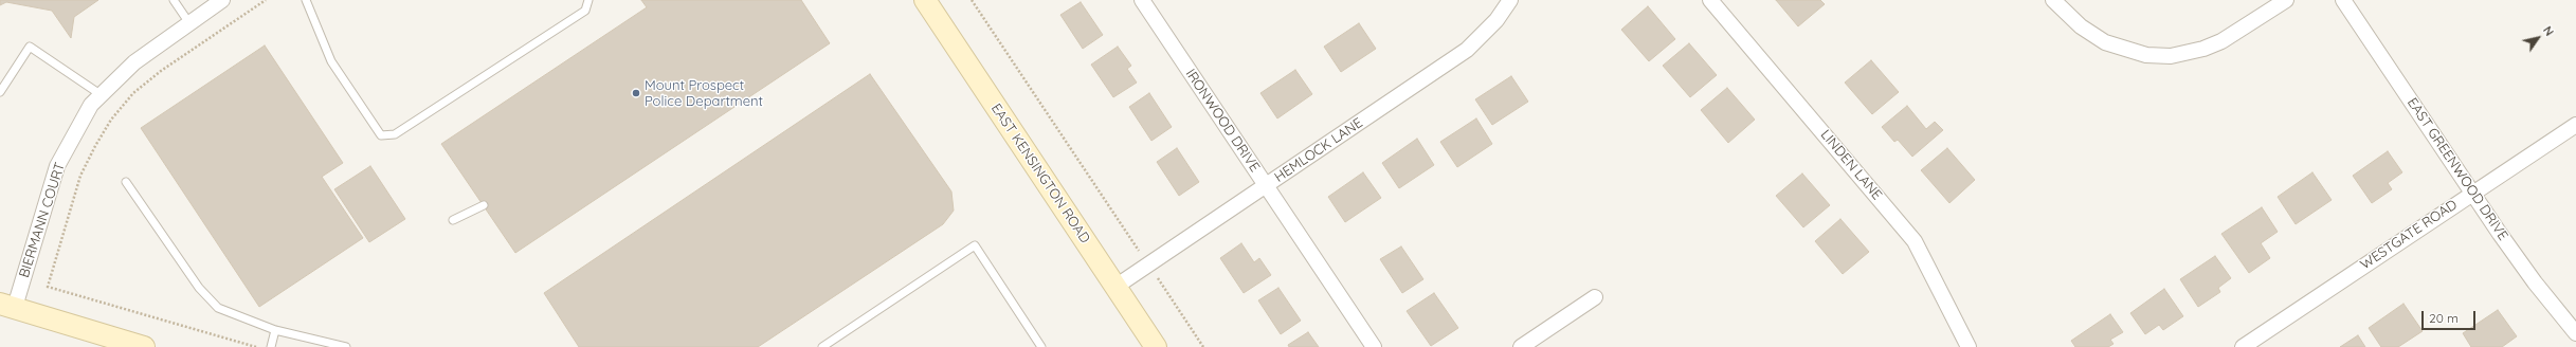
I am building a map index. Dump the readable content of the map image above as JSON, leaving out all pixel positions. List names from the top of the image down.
{
  "streets": {
    "main road": ["EAST KENSINGTON ROAD"],
    "street": [
      "IRONWOOD DRIVE",
      "HEMLOCK LANE",
      "LINDEN LANE",
      "EAST GREENWOOD DRIVE",
      "BIERMANN COURT",
      "WESTGATE ROAD"
    ]
  },
  "crossings": [
    ["IRONWOOD DRIVE", "HEMLOCK LANE"],
    ["HEMLOCK LANE", "EAST KENSINGTON ROAD"],
    ["EAST GREENWOOD DRIVE", "WESTGATE ROAD"]
  ],
  "places": ["Mount Prospect Police Department"],
  "scale_bar": "20 m",
  "north": "top right"
}
